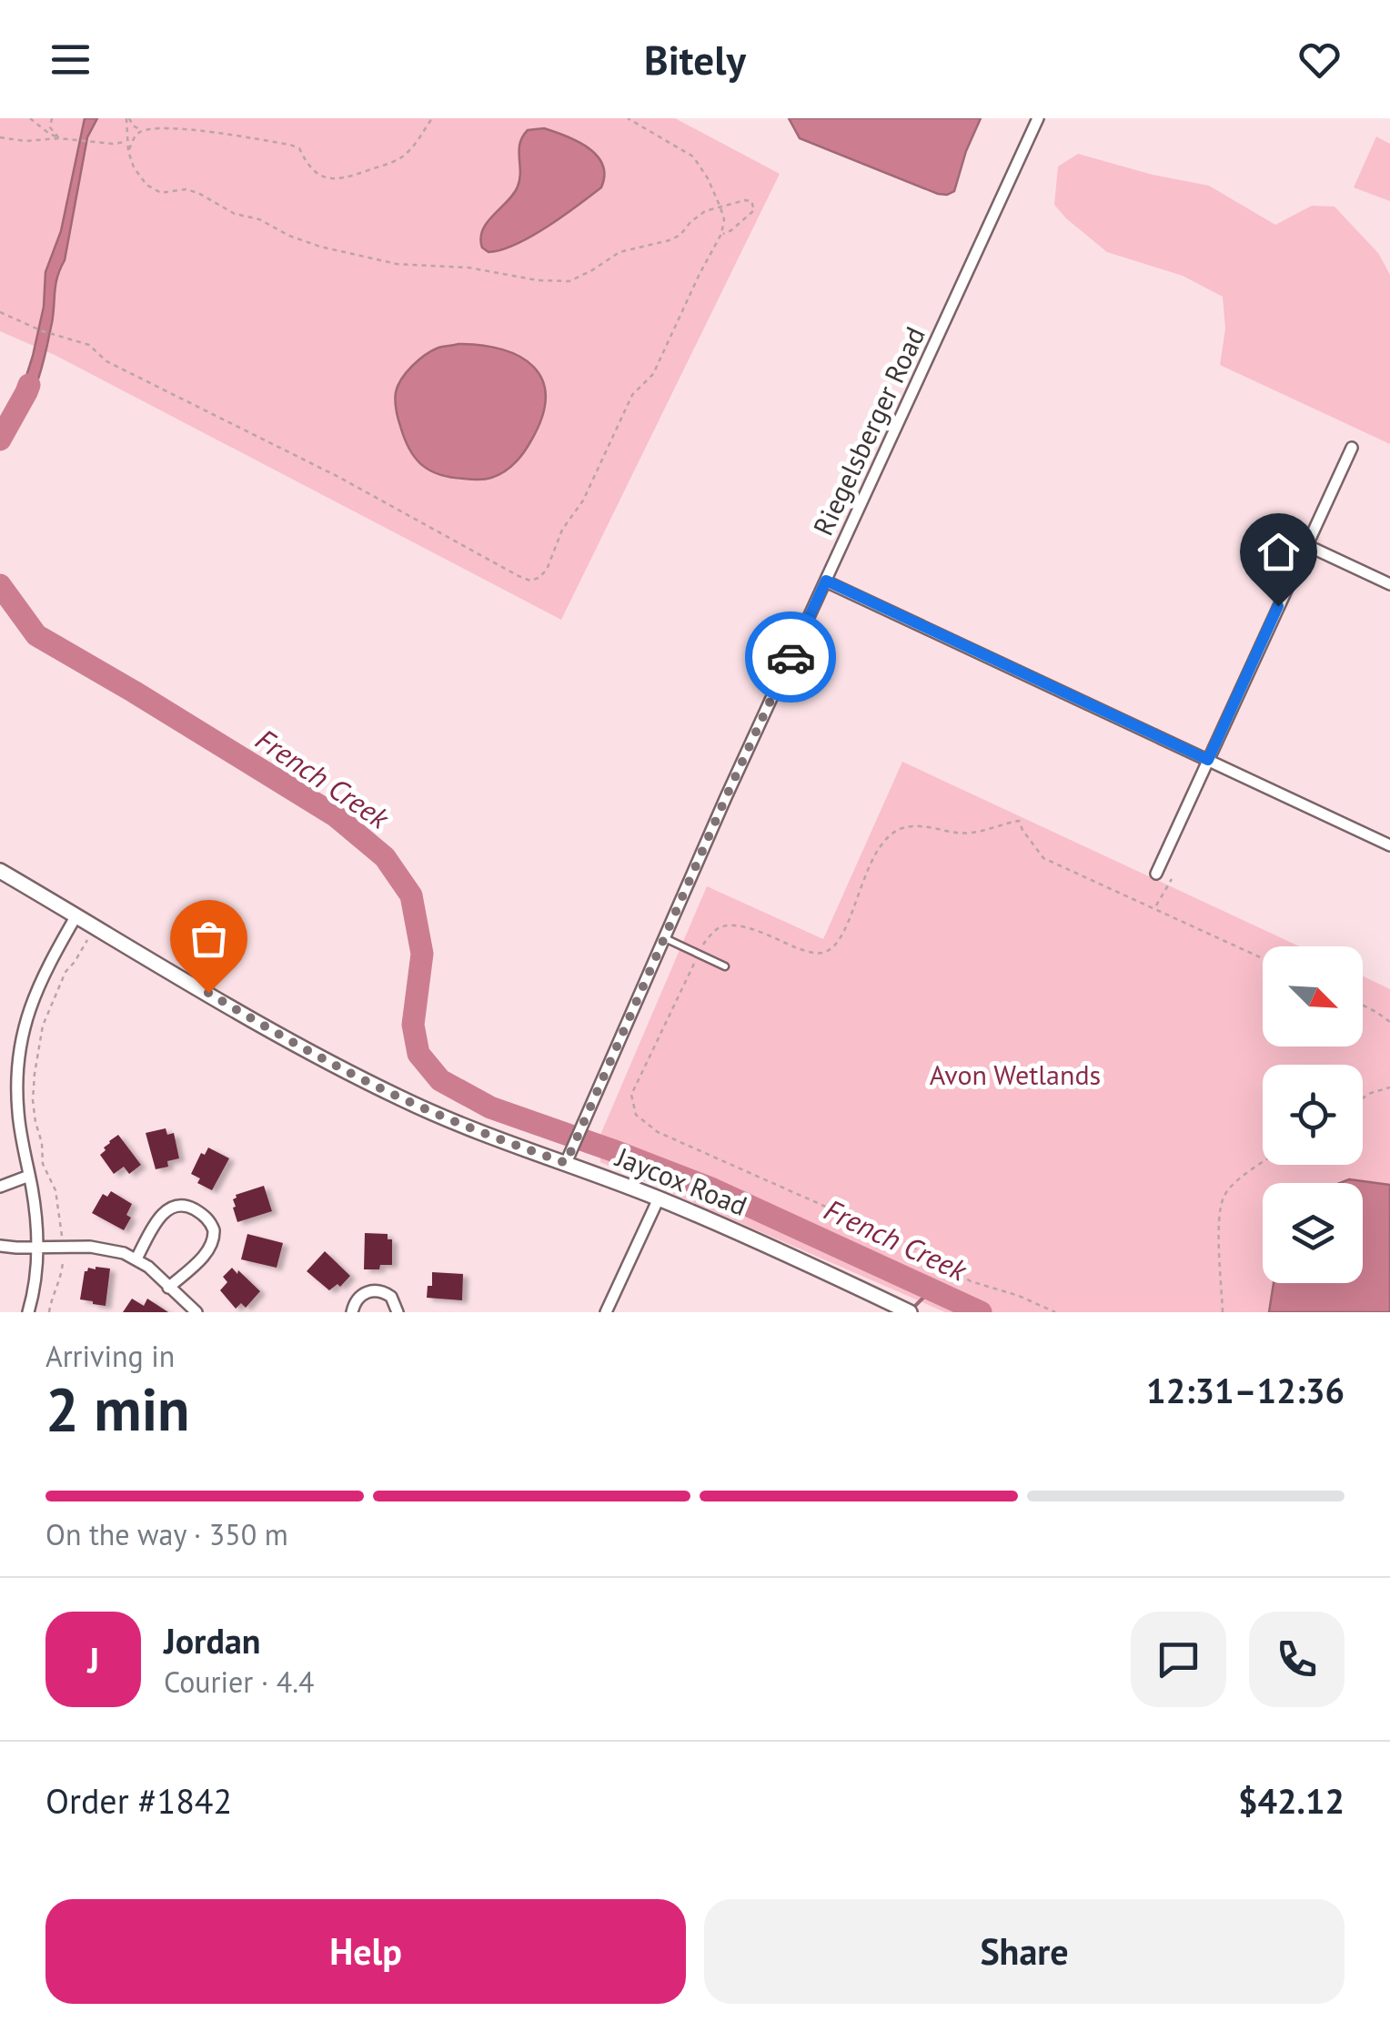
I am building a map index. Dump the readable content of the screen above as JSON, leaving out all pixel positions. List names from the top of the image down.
{
  "streets": {
    "street": ["Riegelsberger Road", "Jaycox Road"]
  },
  "crossings": [
    ["Riegelsberger Road", "Jaycox Road"]
  ],
  "water": ["French Creek"],
  "parks": ["Avon Wetlands"],
  "north": "bottom right",
  "page": {
    "header": "Bitely",
    "heading": ["2 min", "Arriving in", "12:31–12:36"],
    "panel": [
      "Jordan",
      "Courier · 4.4",
      "Order #1842",
      "$42.12"
    ],
    "bar": "On the way · 350 m",
    "round": "J",
    "buttons": ["Help", "Share"]
  }
}
